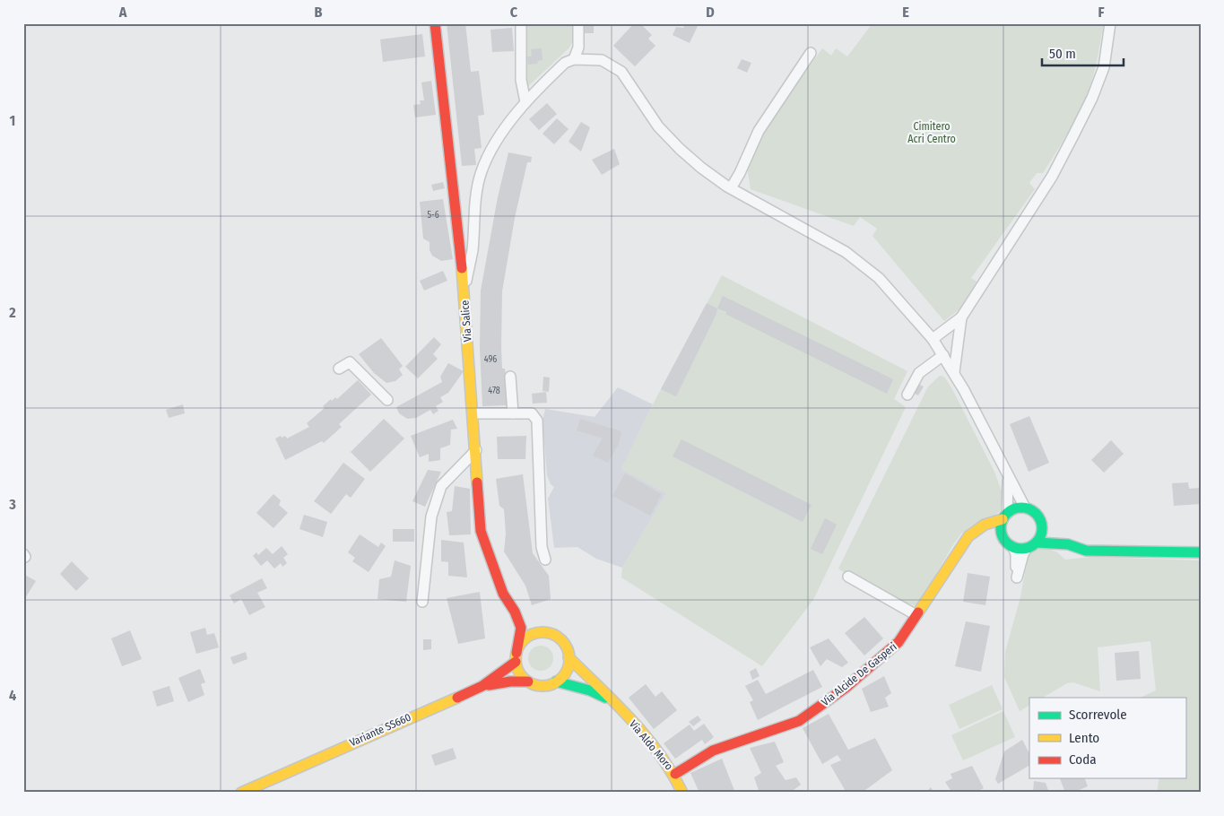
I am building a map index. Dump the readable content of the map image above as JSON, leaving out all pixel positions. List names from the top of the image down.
{
  "streets": {
    "main road": [
      "Via Salice",
      "Via Alcide De Gasperi",
      "Variante SS660",
      "Via Aldo Moro"
    ]
  },
  "crossings": [
    ["Via Alcide De Gasperi", "Via Aldo Moro"],
    ["Variante SS660", "Via Aldo Moro"]
  ],
  "parks": ["Cimitero Acri Centro"],
  "house_numbers": ["5-6", "496", "478"],
  "legend": ["Scorrevole", "Lento", "Coda"],
  "scale_bar": "50 m",
  "grid": {
    "columns": [
      "A",
      "B",
      "C",
      "D",
      "E",
      "F"
    ],
    "rows": [
      "1",
      "2",
      "3",
      "4"
    ]
  }
}
